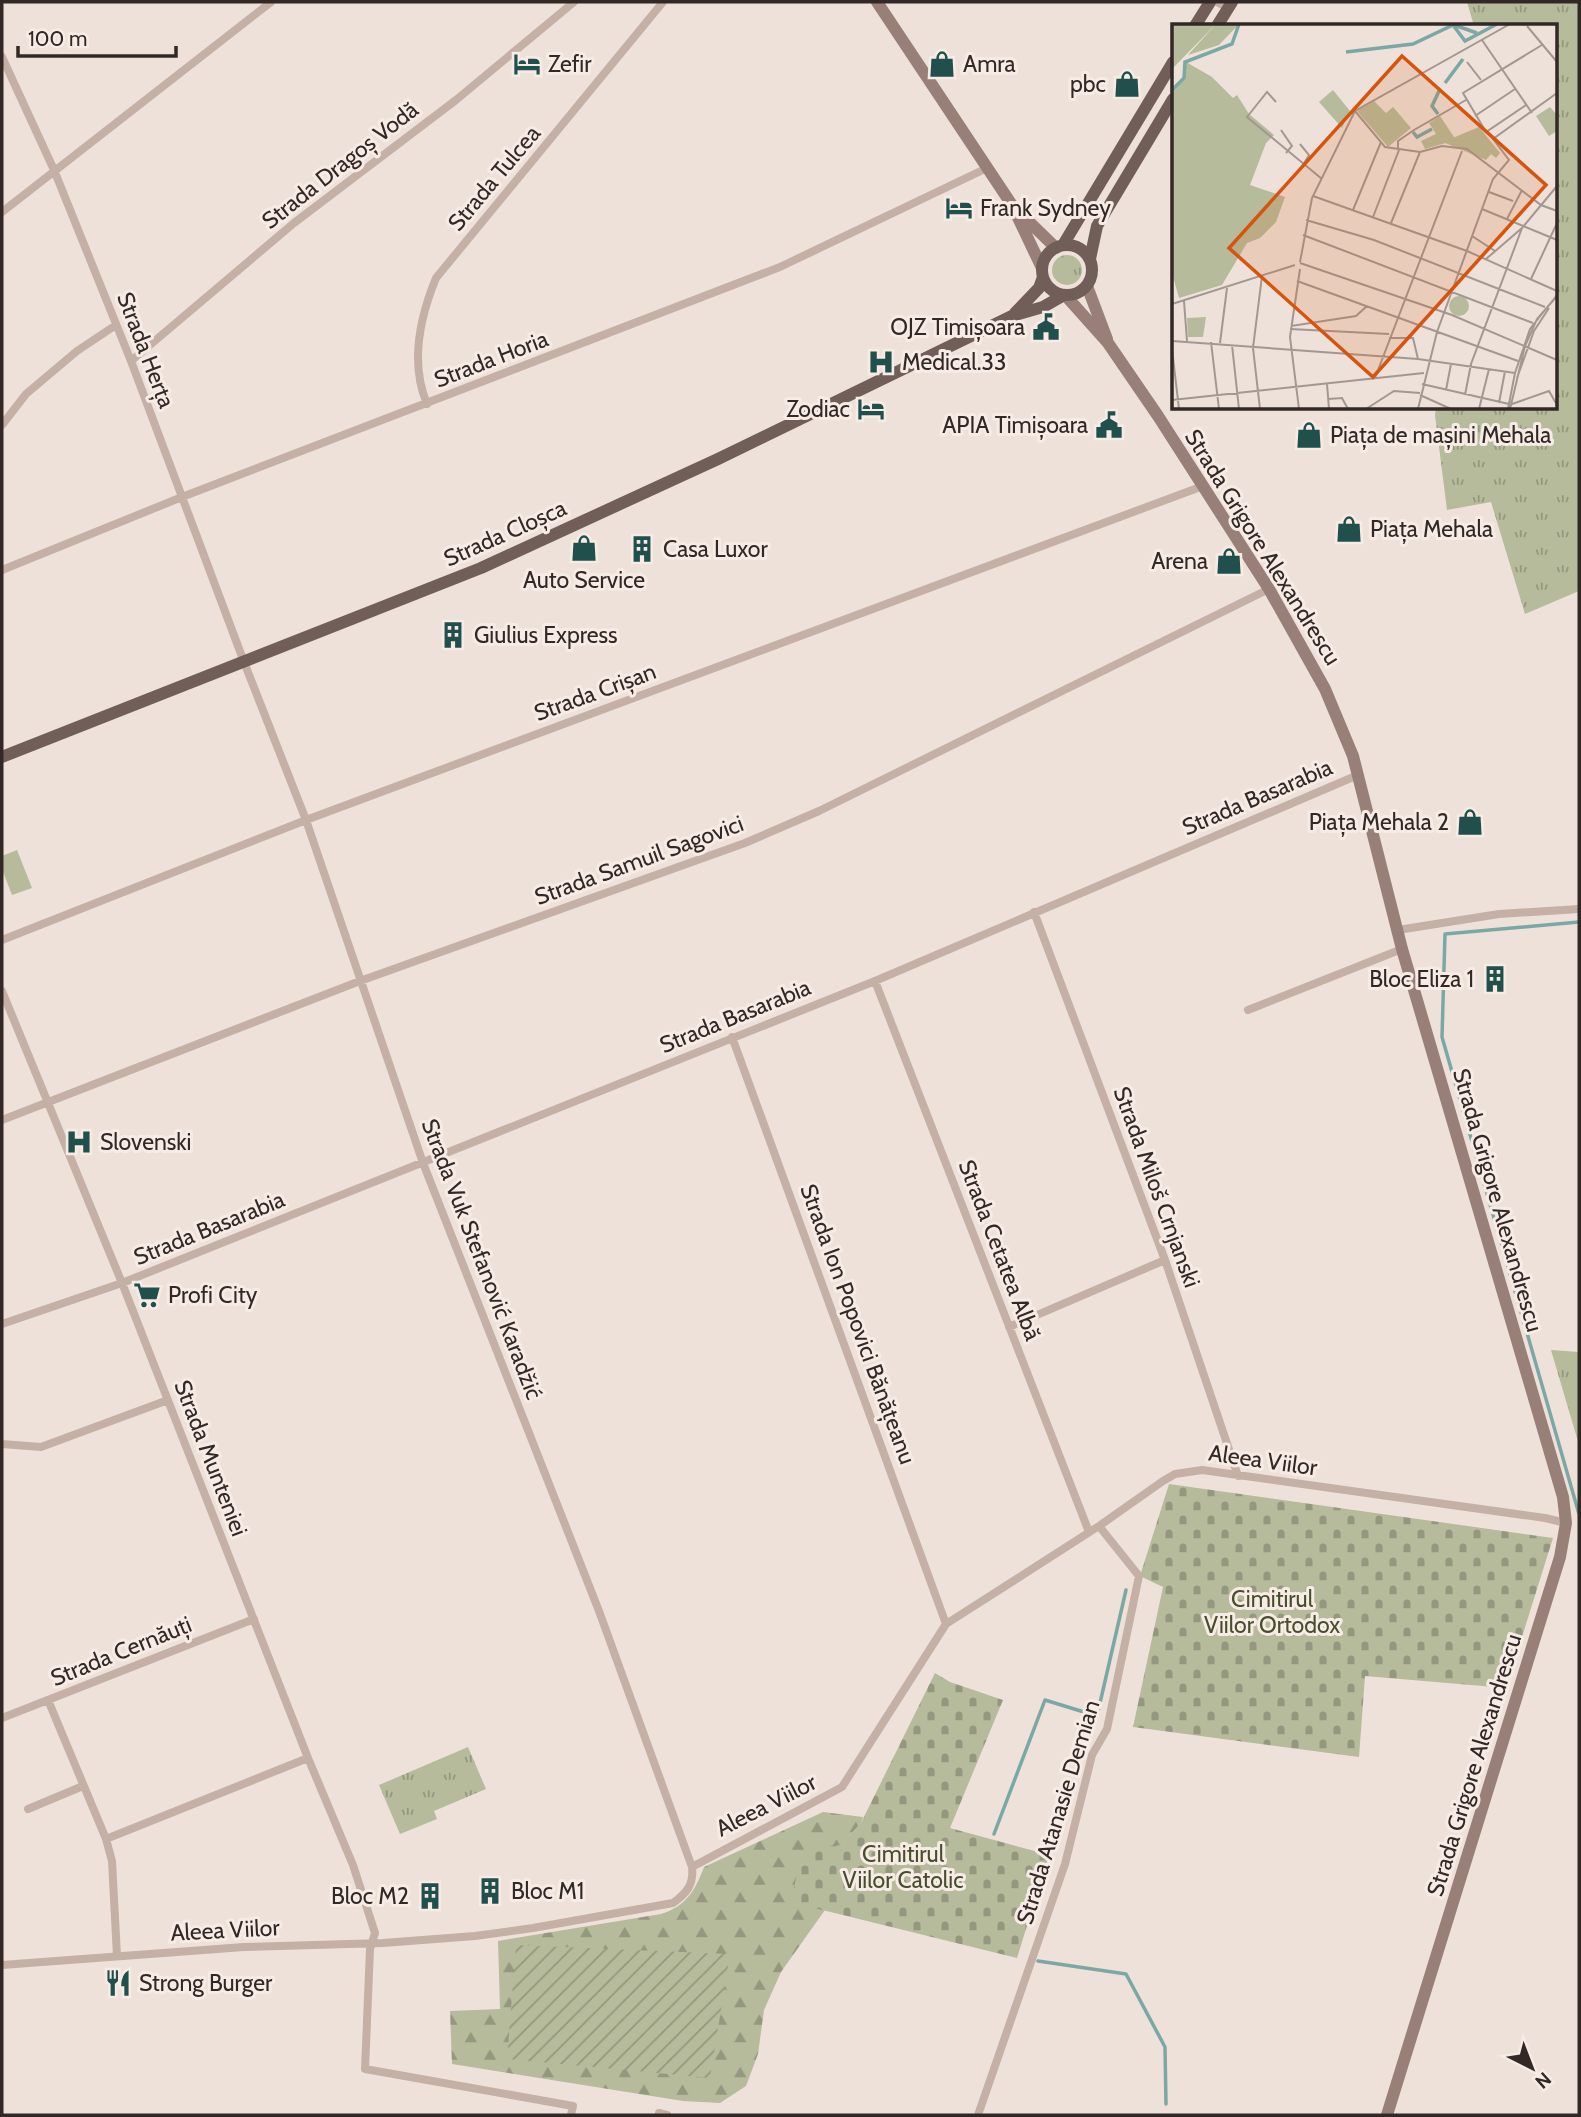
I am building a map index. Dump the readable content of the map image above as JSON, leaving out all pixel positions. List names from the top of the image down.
{
  "streets": {
    "main road": ["Strada Cloșca"],
    "street": [
      "Strada Dragoș Vodă",
      "Strada Tulcea",
      "Strada Herța",
      "Strada Horia",
      "Strada Grigore Alexandrescu",
      "Strada Crișan",
      "Strada Basarabia",
      "Strada Samuil Sagovici",
      "Strada Miloš Crnjanski",
      "Strada Cetatea Albă",
      "Strada Vuk Stefanović Karadžić",
      "Strada Ion Popovici Bănățeanu",
      "Strada Munteniei",
      "Aleea Viilor",
      "Strada Cernăuți",
      "Strada Atanasie Demian"
    ]
  },
  "crossings": [
    ["Strada Dragoș Vodă", "Strada Herța"],
    ["Strada Tulcea", "Strada Horia"],
    ["Strada Herța", "Strada Horia"],
    ["Strada Herța", "Strada Cloșca"],
    ["Strada Herța", "Strada Vuk Stefanović Karadžić"],
    ["Strada Cloșca", "Strada Grigore Alexandrescu"],
    ["Strada Cloșca", "Strada Vuk Stefanović Karadžić"],
    ["Strada Grigore Alexandrescu", "Strada Crișan"],
    ["Strada Grigore Alexandrescu", "Strada Basarabia"],
    ["Strada Grigore Alexandrescu", "Strada Samuil Sagovici"],
    ["Strada Grigore Alexandrescu", "Aleea Viilor"],
    ["Strada Crișan", "Strada Vuk Stefanović Karadžić"],
    ["Strada Basarabia", "Strada Miloš Crnjanski"],
    ["Strada Basarabia", "Strada Cetatea Albă"],
    ["Strada Basarabia", "Strada Vuk Stefanović Karadžić"],
    ["Strada Basarabia", "Strada Ion Popovici Bănățeanu"],
    ["Strada Basarabia", "Strada Munteniei"],
    ["Strada Samuil Sagovici", "Strada Vuk Stefanović Karadžić"],
    ["Strada Samuil Sagovici", "Strada Munteniei"],
    ["Strada Miloš Crnjanski", "Aleea Viilor"],
    ["Strada Cetatea Albă", "Aleea Viilor"],
    ["Strada Vuk Stefanović Karadžić", "Aleea Viilor"],
    ["Strada Ion Popovici Bănățeanu", "Aleea Viilor"],
    ["Strada Munteniei", "Aleea Viilor"],
    ["Strada Munteniei", "Strada Cernăuți"],
    ["Aleea Viilor", "Strada Atanasie Demian"]
  ],
  "parks": ["Cimitirul Viilor Ortodox", "Cimitirul Viilor Catolic"],
  "places": {
    "hotel": ["Zefir", "Frank Sydney", "Zodiac"],
    "shop": [
      "Amra",
      "pbc",
      "Piața de mașini Mehala",
      "Piața Mehala",
      "Auto Service",
      "Arena",
      "Piața Mehala 2"
    ],
    "public building": ["OJZ Timișoara", "APIA Timișoara"],
    "hospital": ["Medical.33", "Slovenski"],
    "building": [
      "Casa Luxor",
      "Giulius Express",
      "Bloc Eliza 1",
      "Bloc M1",
      "Bloc M2"
    ],
    "supermarket": ["Profi City"],
    "restaurant": ["Strong Burger"]
  },
  "scale_bar": "100 m",
  "north": "bottom right"
}
